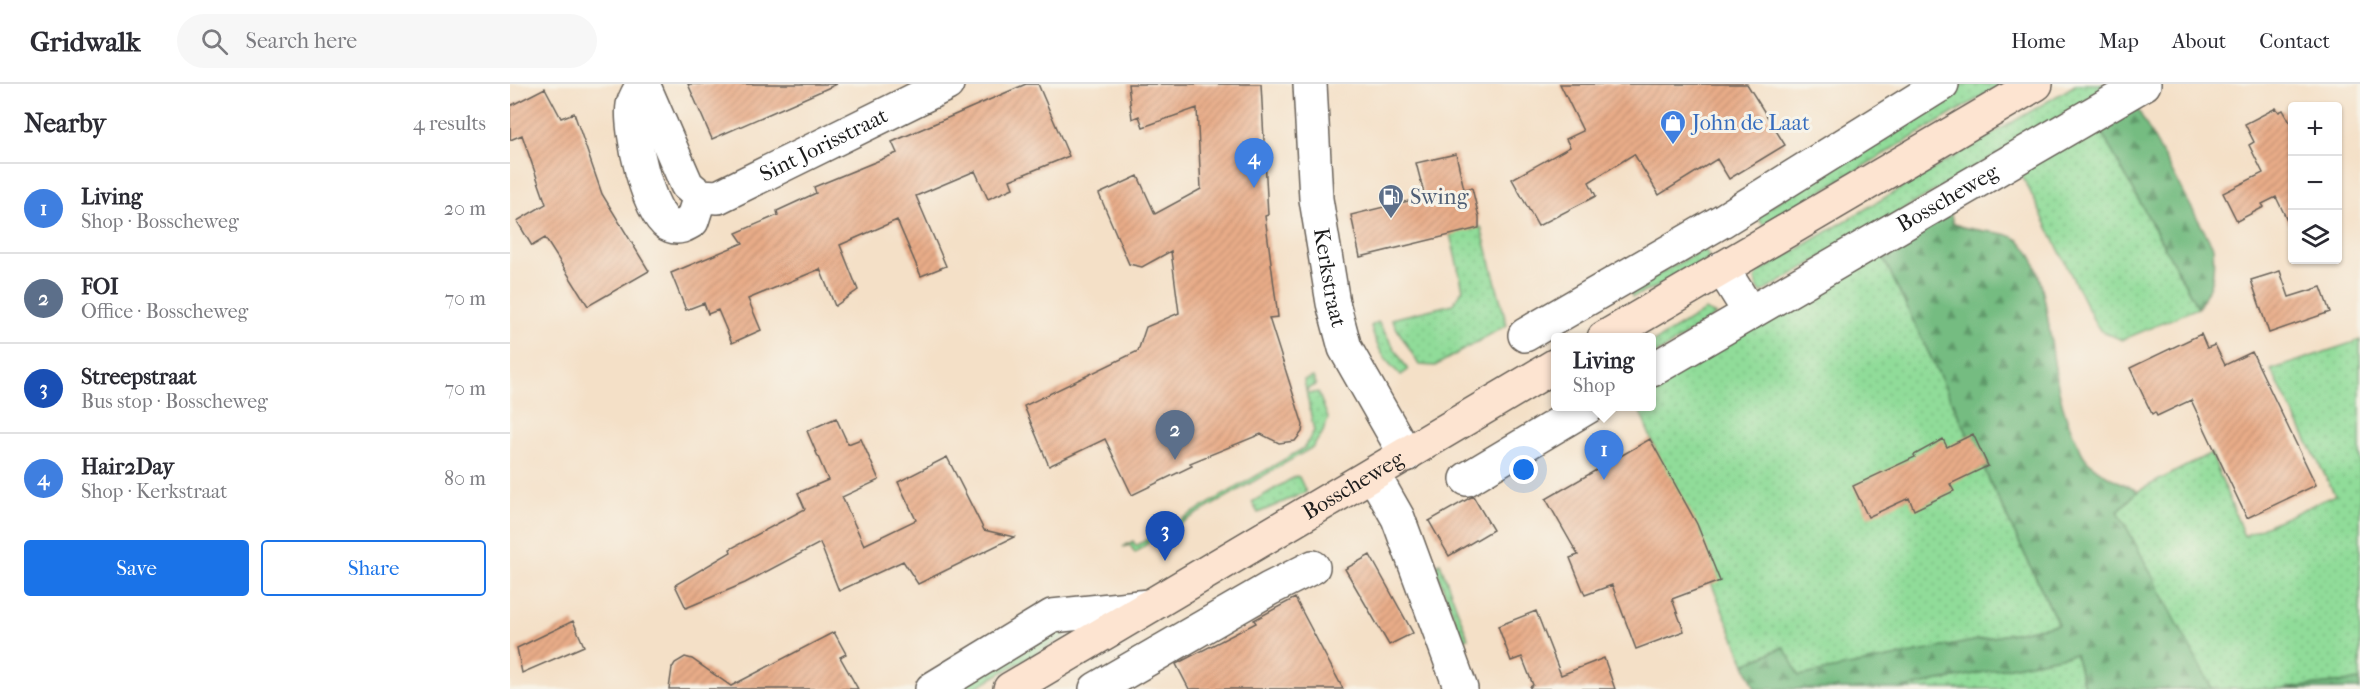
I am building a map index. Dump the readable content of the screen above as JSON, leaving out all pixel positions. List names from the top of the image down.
{
  "streets": {
    "main road": ["Bosscheweg"],
    "street": ["Sint Jorisstraat", "Kerkstraat"]
  },
  "crossings": [
    ["Bosscheweg", "Kerkstraat"]
  ],
  "places": {
    "shop": ["John de Laat"],
    "fuel station": ["Swing"]
  },
  "page": {
    "header": "Gridwalk",
    "search": "Search here",
    "nav": [
      "Home",
      "Map",
      "About",
      "Contact"
    ],
    "heading": ["Nearby", "4 results"],
    "map_buttons": ["+", "−"],
    "pins": [
      "4",
      "2",
      "1",
      "3"
    ],
    "list": [
      {
        "mark": "1",
        "name": "Living",
        "note": "Shop · Bosscheweg",
        "value": "20 m"
      },
      {
        "mark": "2",
        "name": "FOI",
        "note": "Office · Bosscheweg",
        "value": "70 m"
      },
      {
        "mark": "3",
        "name": "Streepstraat",
        "note": "Bus stop · Bosscheweg",
        "value": "70 m"
      },
      {
        "mark": "4",
        "name": "Hair2Day",
        "note": "Shop · Kerkstraat",
        "value": "80 m"
      }
    ],
    "popup": ["Living", "Shop"],
    "buttons": ["Save", "Share"]
  }
}
